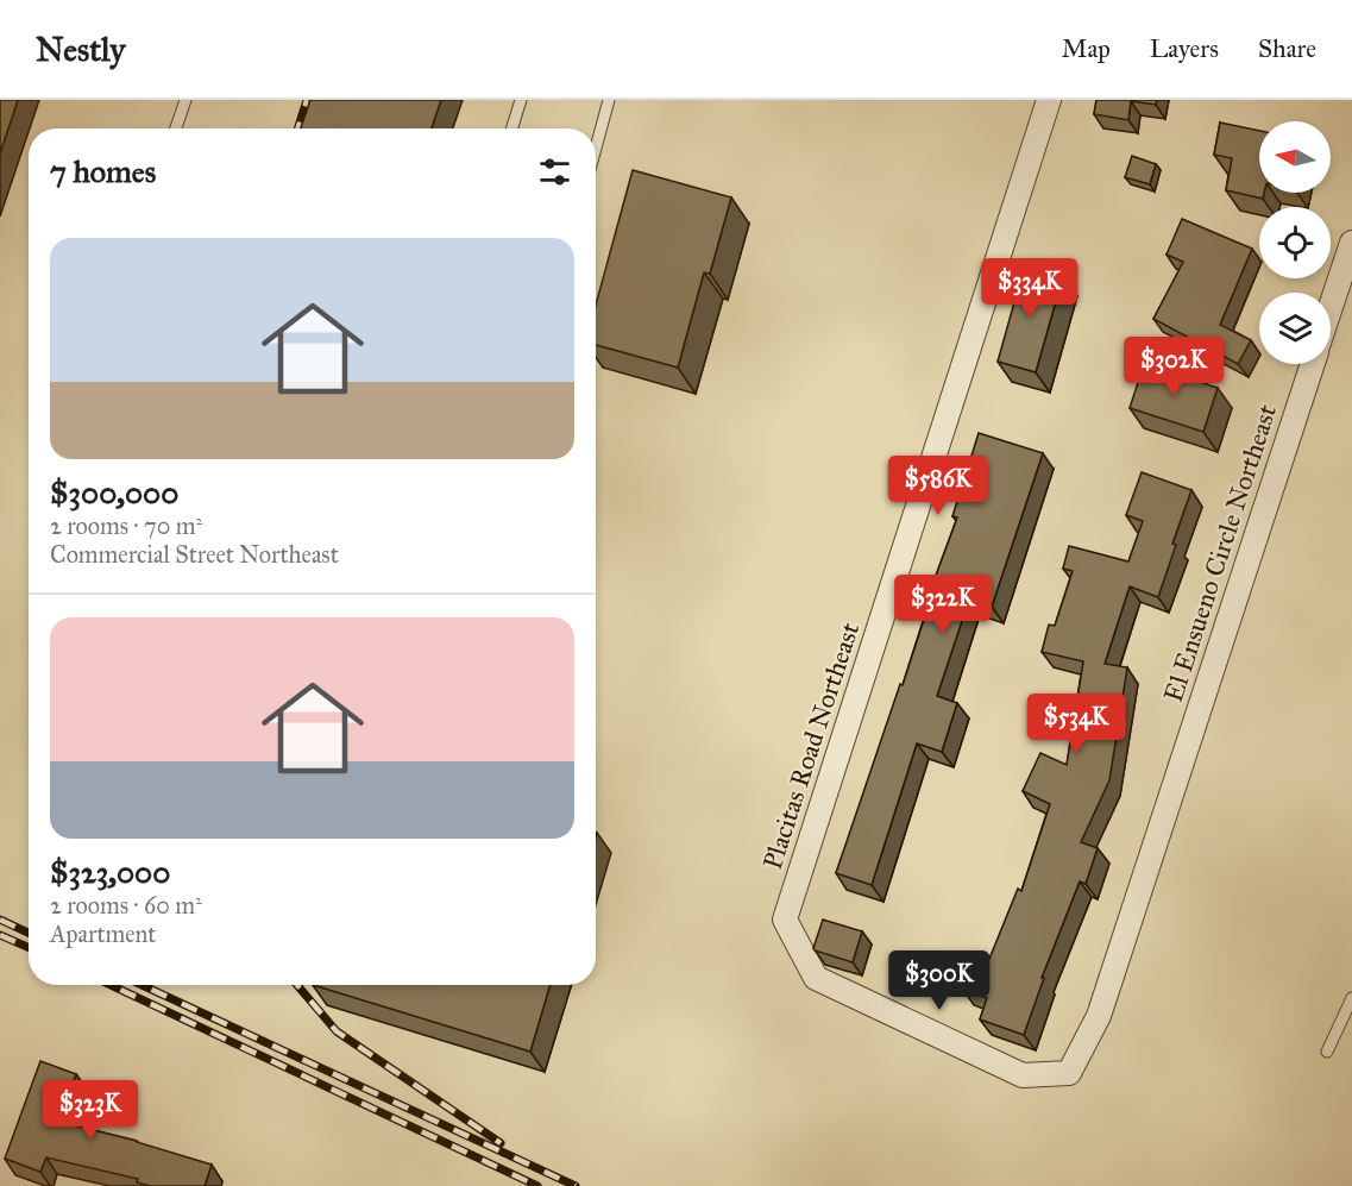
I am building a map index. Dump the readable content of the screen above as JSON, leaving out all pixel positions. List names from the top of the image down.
{
  "streets": {
    "street": ["El Ensueno Circle Northeast", "Placitas Road Northeast"]
  },
  "crossings": [
    ["El Ensueno Circle Northeast", "Placitas Road Northeast"]
  ],
  "north": "left",
  "page": {
    "header": "Nestly",
    "nav": ["Map", "Layers", "Share"],
    "heading": "7 homes",
    "list": [
      {
        "name": "$300,000",
        "note": "2 rooms · 70 m² · Commercial Street Northeast"
      },
      {
        "name": "$323,000",
        "note": "2 rooms · 60 m² · Apartment"
      }
    ],
    "price": [
      "$334K",
      "$302K",
      "$586K",
      "$322K",
      "$534K",
      "$300K",
      "$323K"
    ]
  }
}
